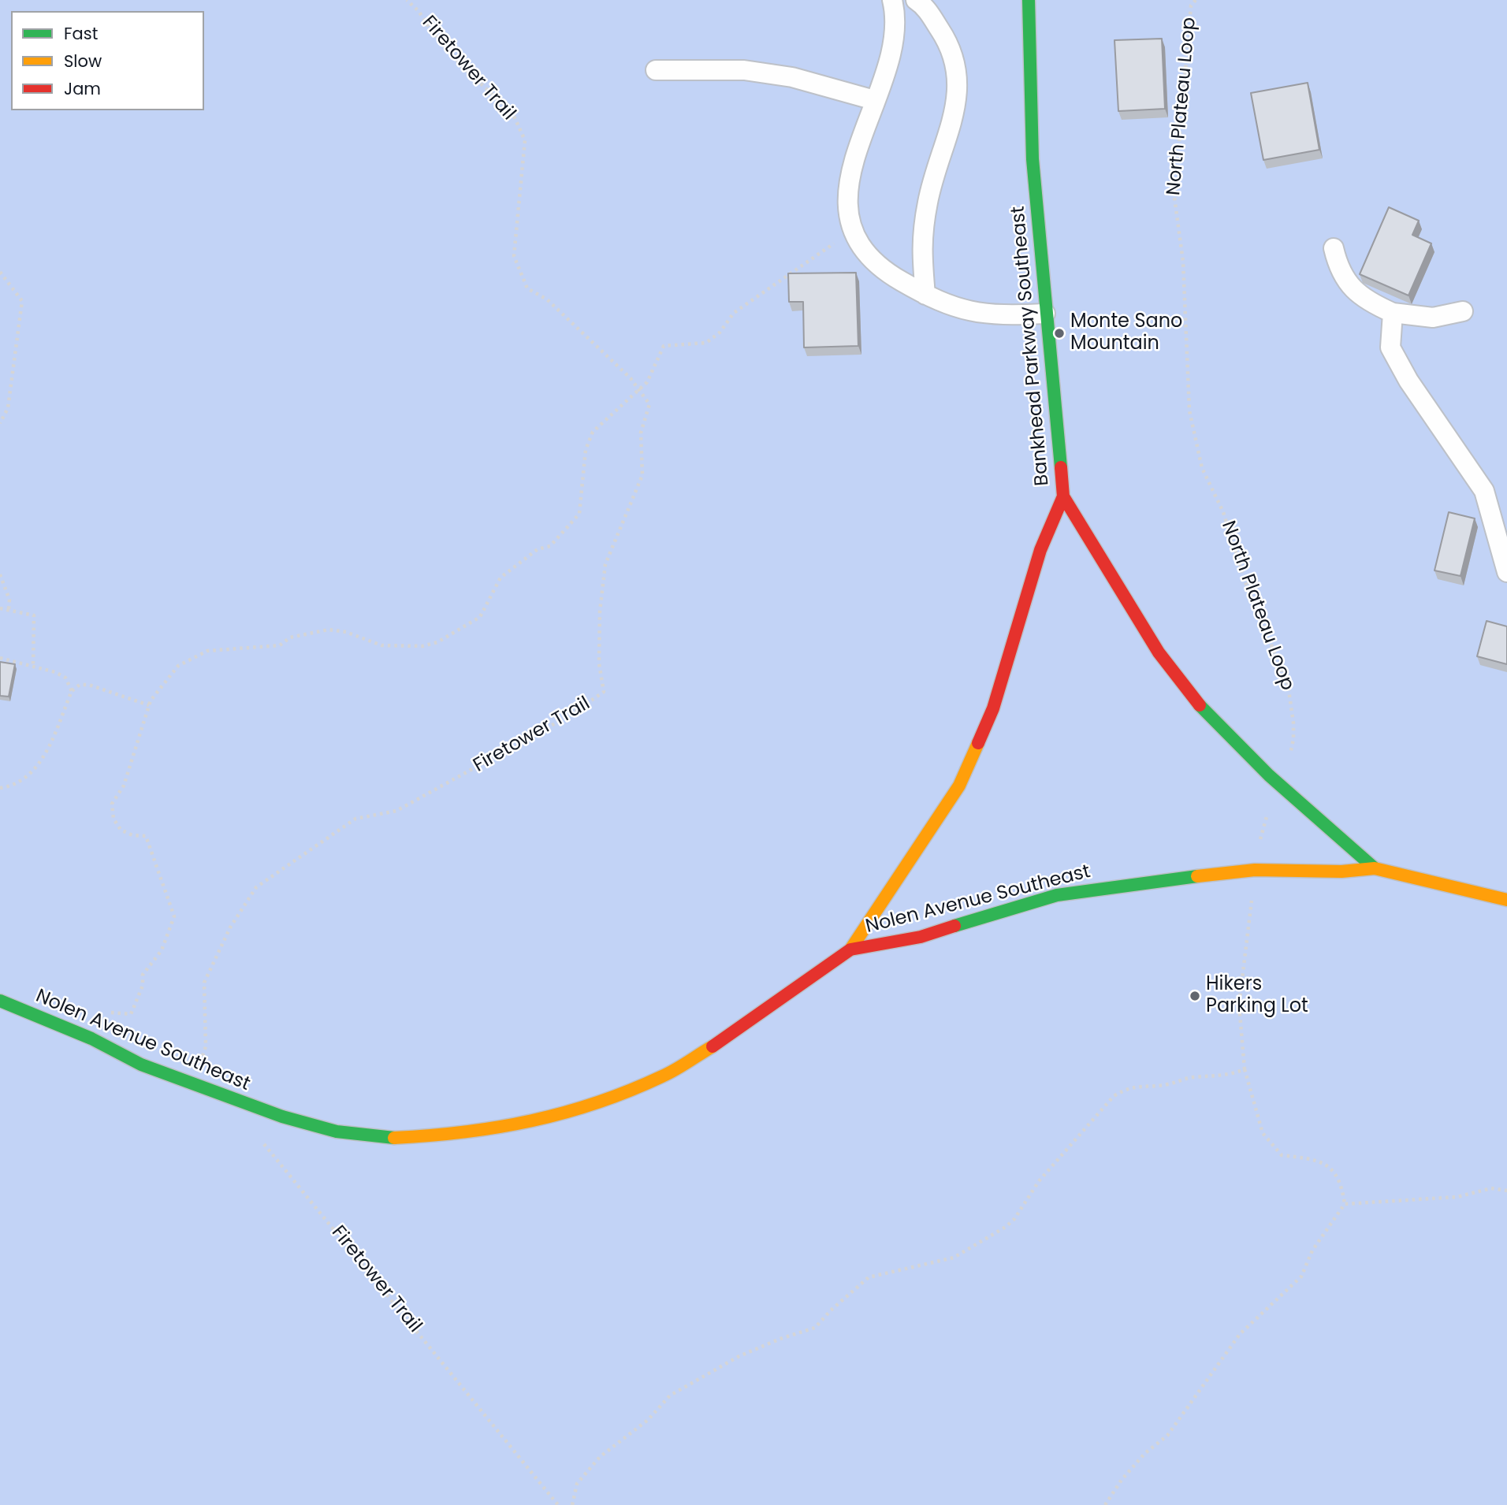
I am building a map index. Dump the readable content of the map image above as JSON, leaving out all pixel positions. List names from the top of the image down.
{
  "streets": {
    "street": ["Bankhead Parkway Southeast", "Nolen Avenue Southeast"],
    "path": ["Firetower Trail", "North Plateau Loop"]
  },
  "crossings": [
    ["North Plateau Loop", "Bankhead Parkway Southeast"],
    ["North Plateau Loop", "Nolen Avenue Southeast"],
    ["Bankhead Parkway Southeast", "Nolen Avenue Southeast"]
  ],
  "places": ["Monte Sano Mountain", "Hikers Parking Lot"],
  "legend": ["Fast", "Slow", "Jam"]
}
